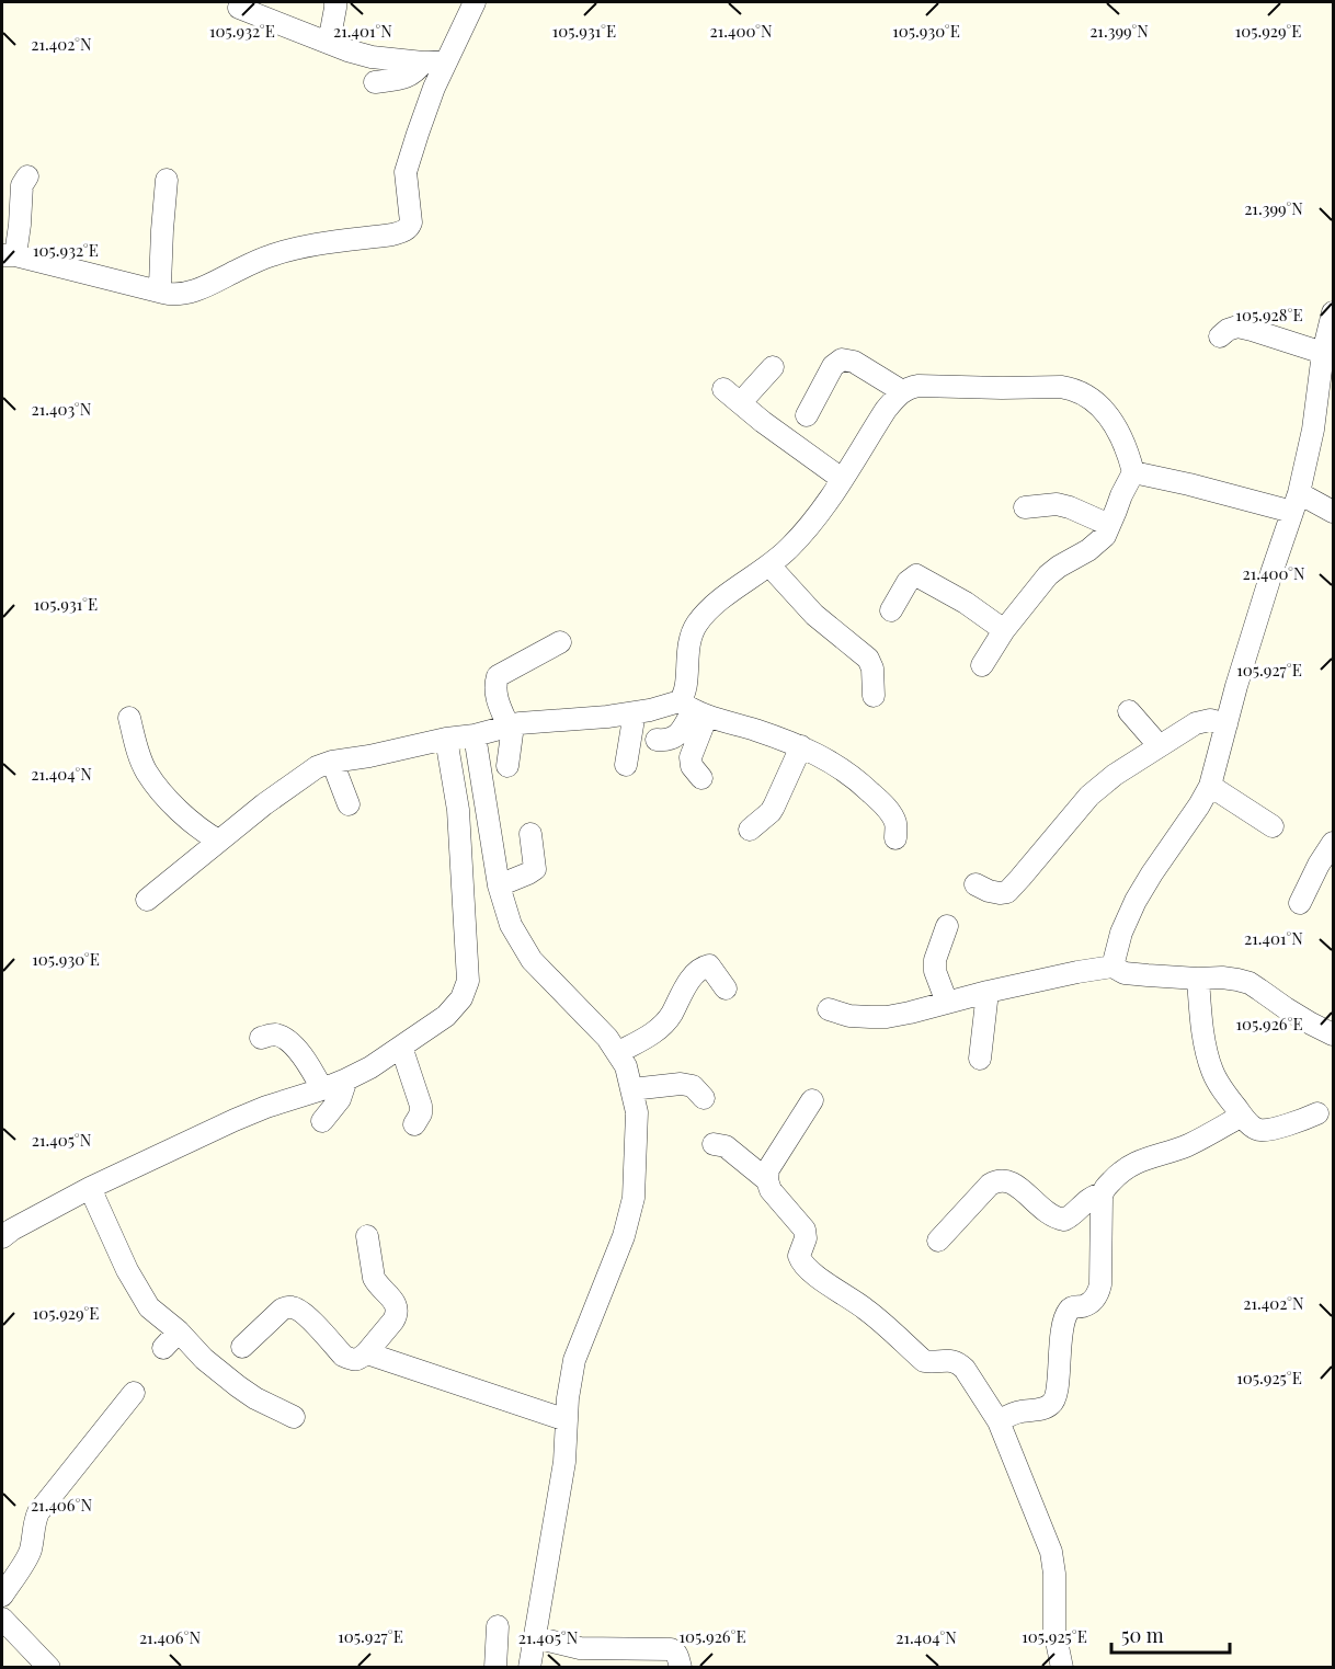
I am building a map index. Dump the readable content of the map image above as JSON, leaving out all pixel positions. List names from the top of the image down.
{
  "scale_bar": "50 m",
  "coordinates": [
    "21.401°N",
    "21.400°N",
    "21.399°N",
    "105.931°E",
    "105.932°E",
    "105.930°E",
    "105.929°E",
    "21.402°N",
    "105.928°E",
    "21.403°N",
    "105.927°E",
    "21.404°N",
    "105.926°E",
    "21.405°N",
    "105.925°E",
    "21.406°N"
  ]
}
